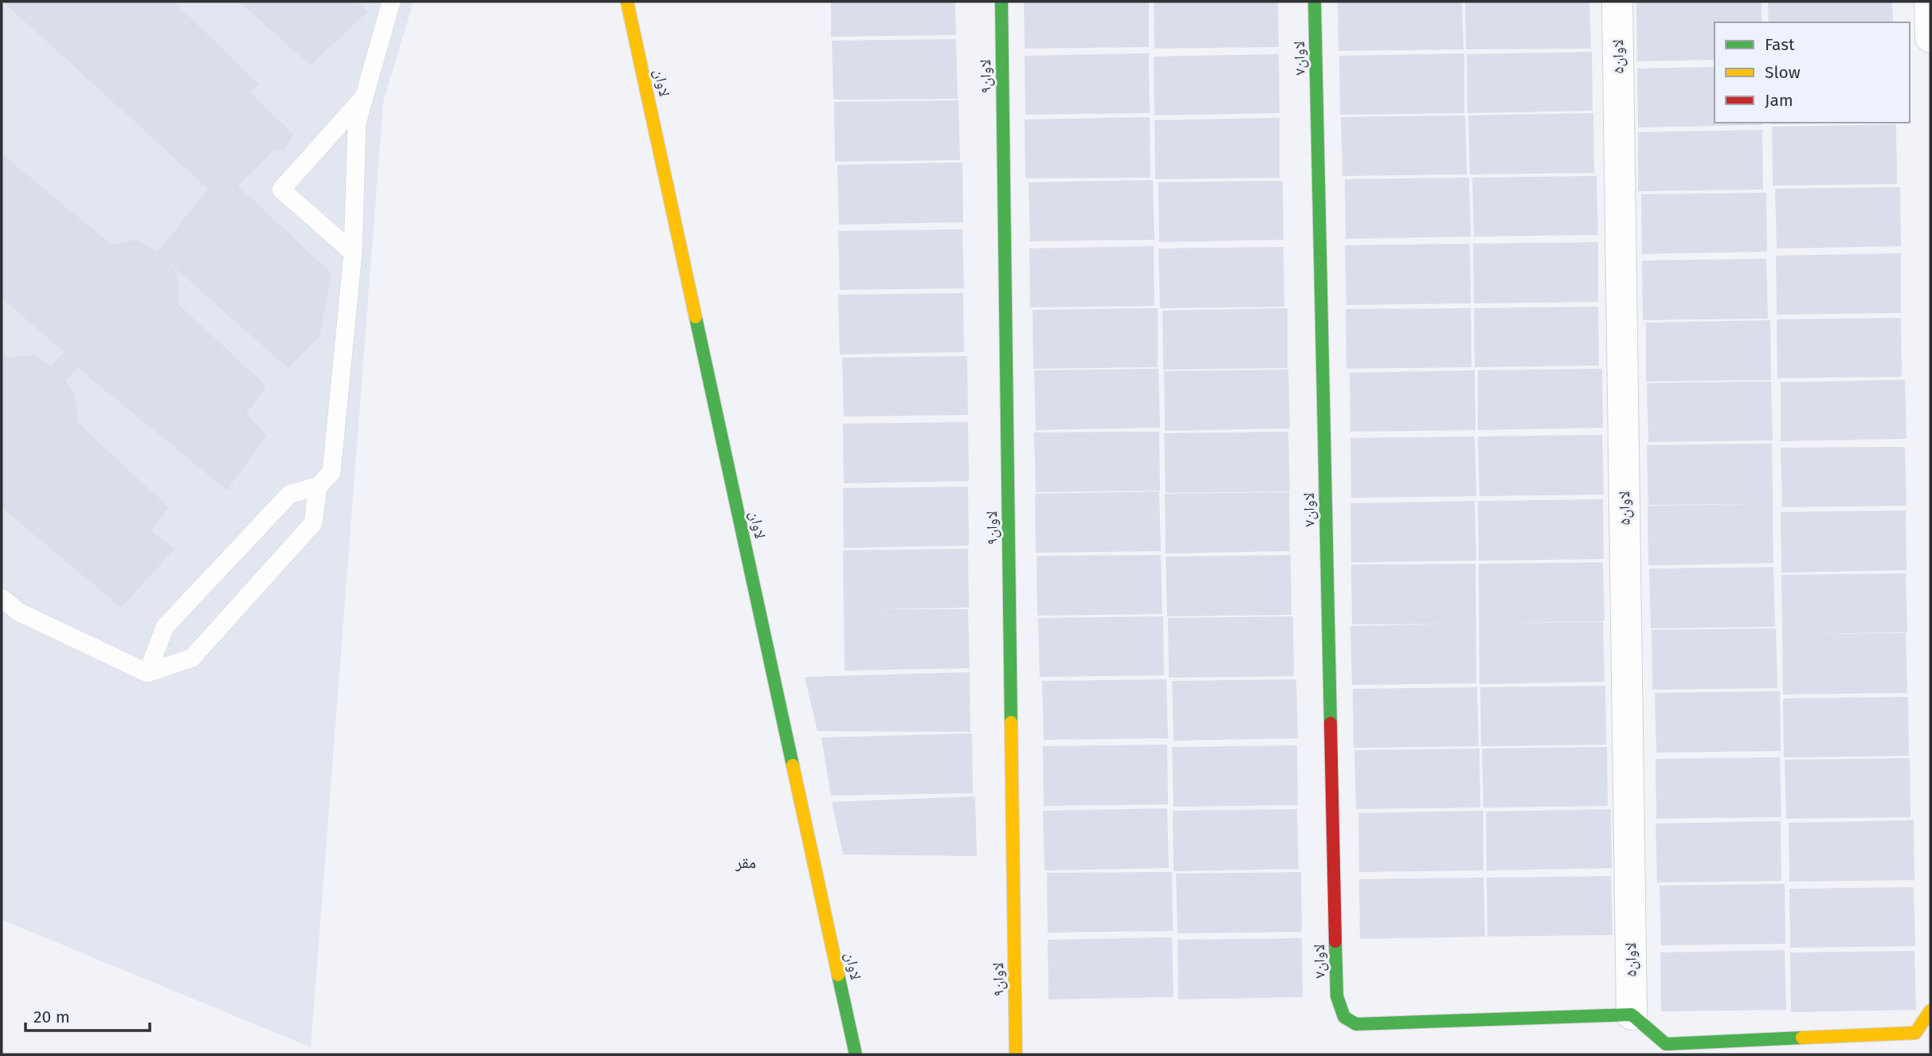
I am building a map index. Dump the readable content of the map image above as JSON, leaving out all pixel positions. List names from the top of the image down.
{
  "streets": {
    "street": [
      "۵لاوان",
      "۷لاوان",
      "۹لاوان",
      "لاوان"
    ]
  },
  "crossings": [
    ["۵لاوان", "۷لاوان"]
  ],
  "districts": ["مقر"],
  "legend": ["Fast", "Slow", "Jam"],
  "scale_bar": "20 m"
}
